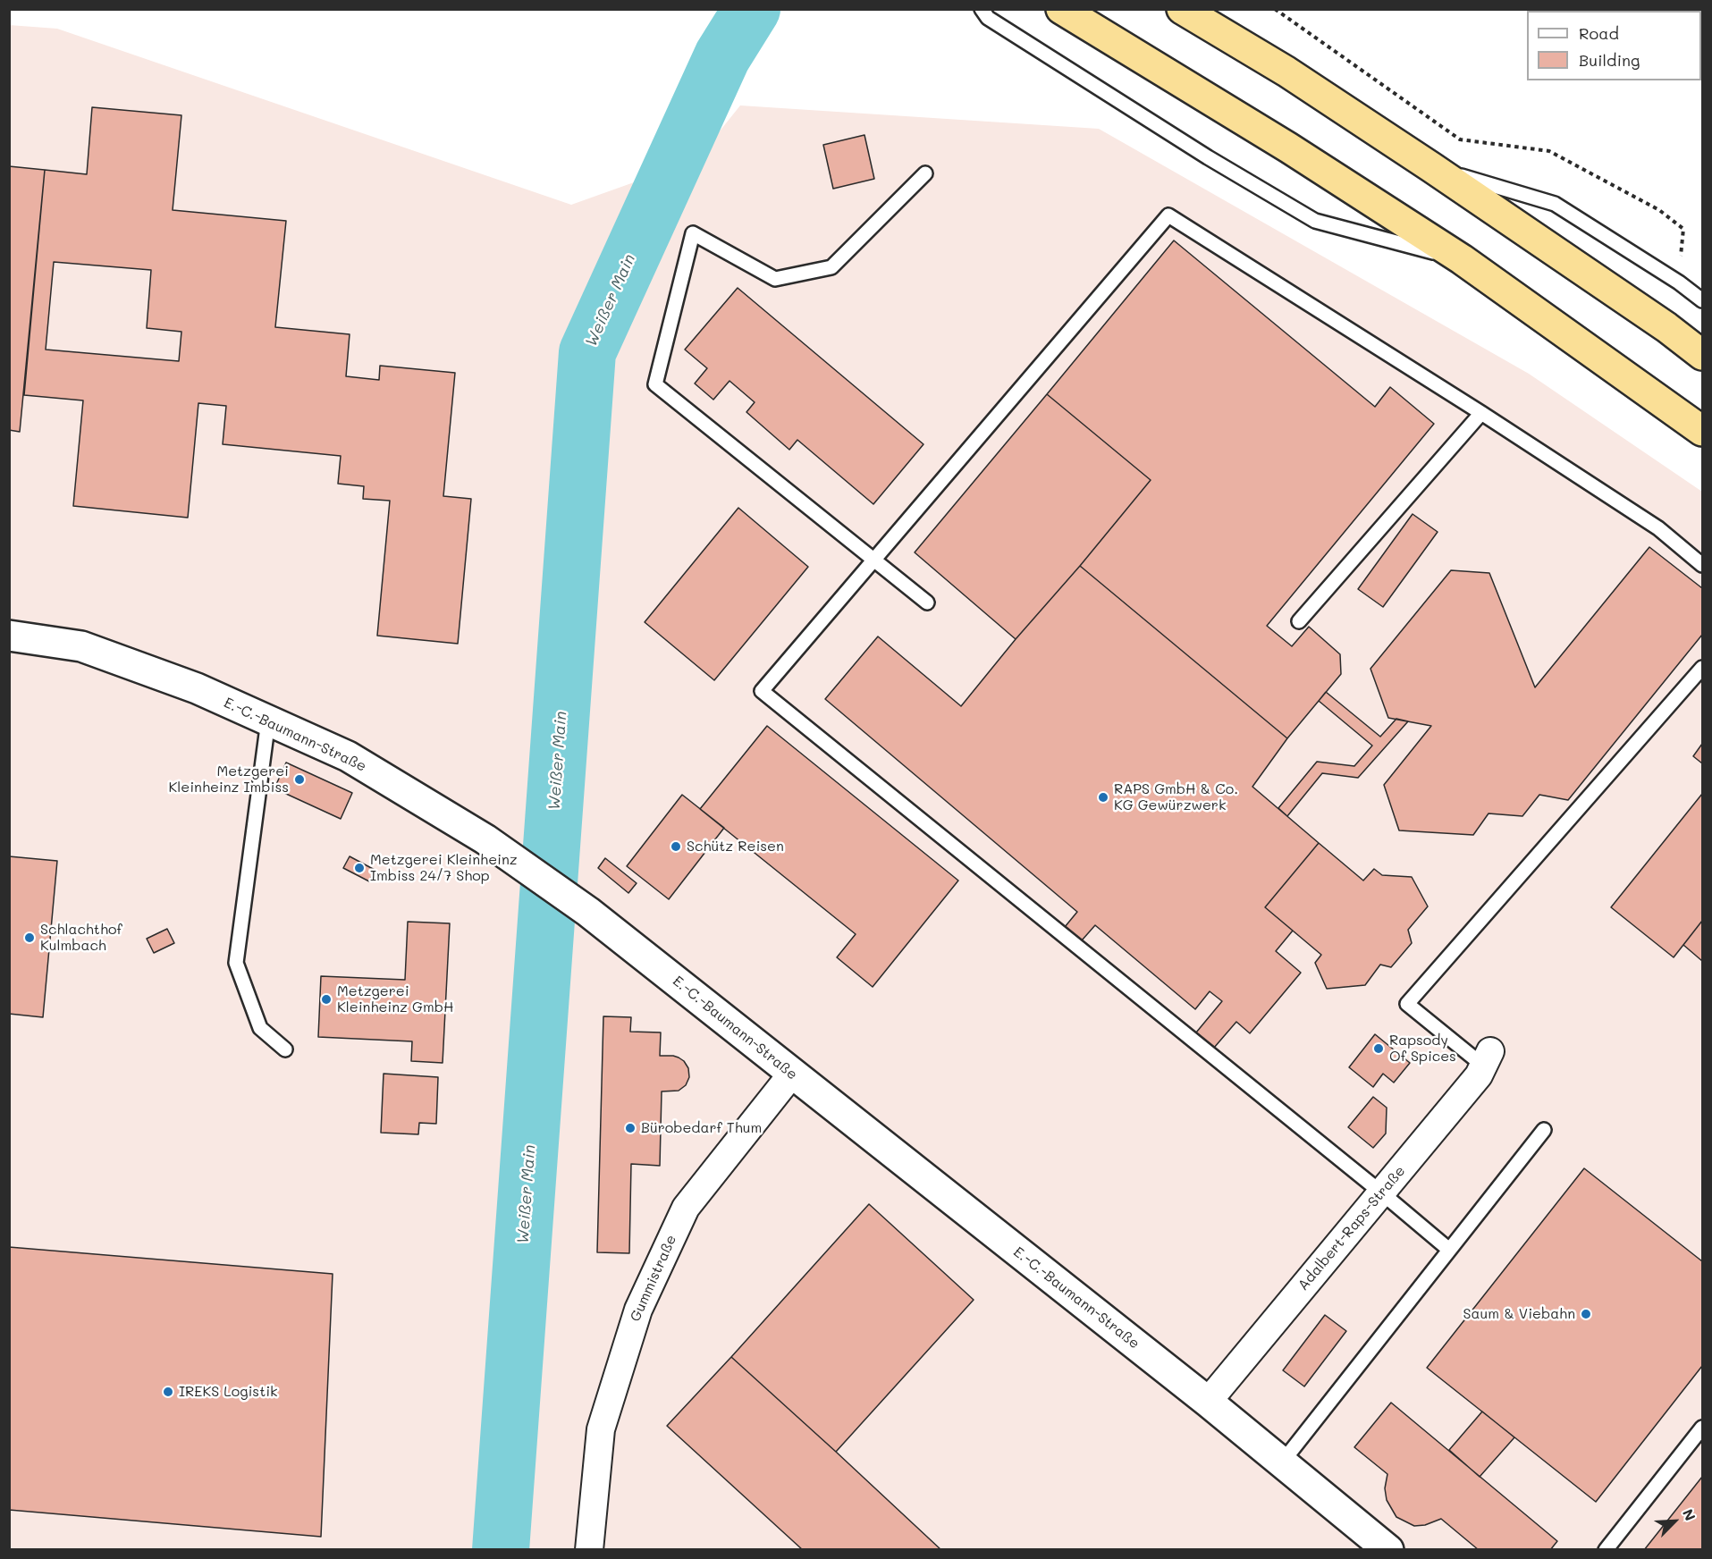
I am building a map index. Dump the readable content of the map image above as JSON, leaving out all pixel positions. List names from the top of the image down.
{
  "streets": {
    "street": ["E.-C.-Baumann-Straße", "Adalbert-Raps-Straße", "Gummistraße"]
  },
  "crossings": [
    ["E.-C.-Baumann-Straße", "Adalbert-Raps-Straße"],
    ["E.-C.-Baumann-Straße", "Gummistraße"]
  ],
  "water": ["Weißer Main"],
  "places": [
    "Metzgerei Kleinheinz Imbiss",
    "RAPS GmbH & Co. KG Gewürzwerk",
    "Schütz Reisen",
    "Metzgerei Kleinheinz Imbiss 24/7 Shop",
    "Schlachthof Kulmbach",
    "Metzgerei Kleinheinz GmbH",
    "Rapsody Of Spices",
    "Bürobedarf Thum",
    "Saum & Viebahn",
    "IREKS Logistik"
  ],
  "legend": ["Road", "Building"],
  "north": "top right"
}
